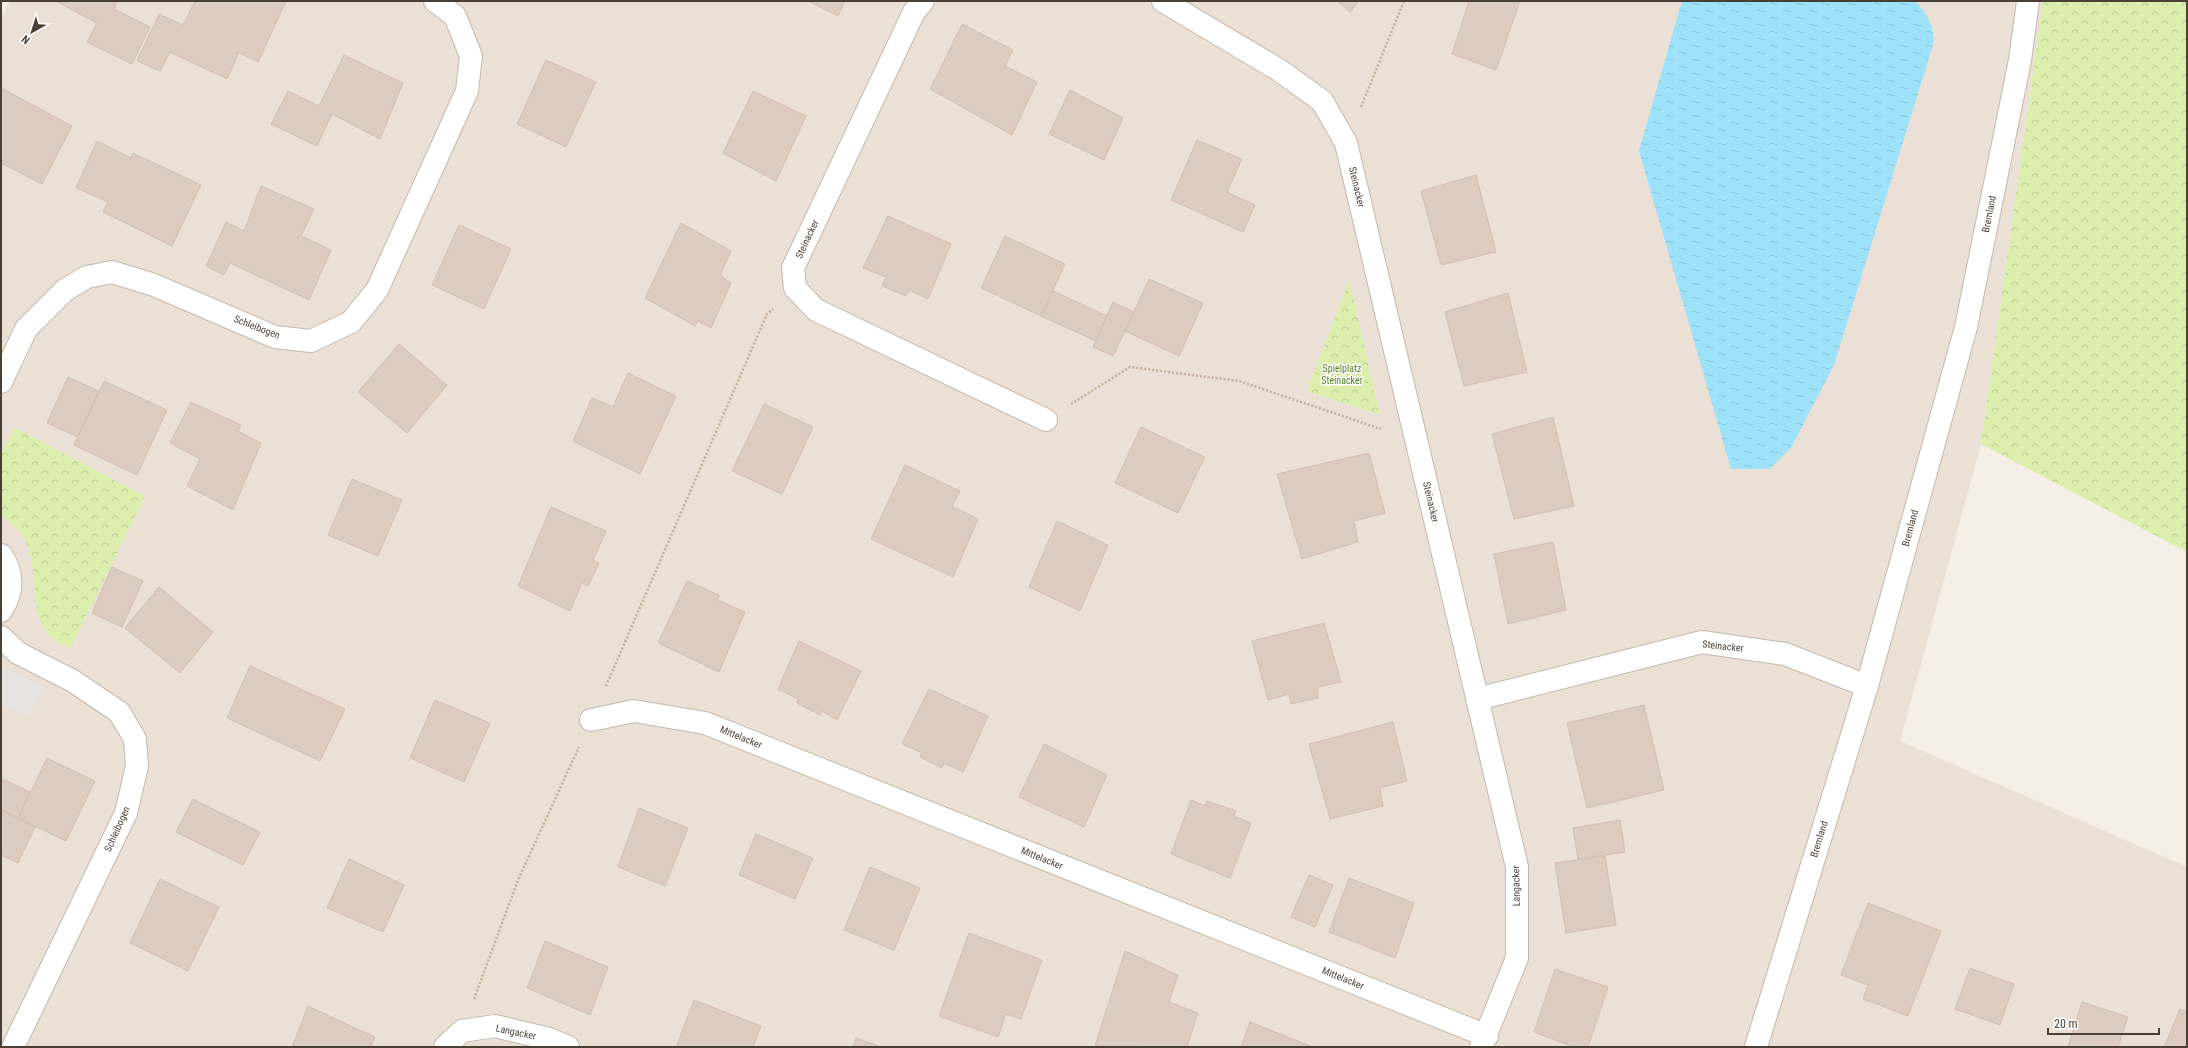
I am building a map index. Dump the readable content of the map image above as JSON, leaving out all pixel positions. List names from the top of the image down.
{
  "streets": {
    "street": [
      "Steinacker",
      "Bremland",
      "Schleibogen",
      "Mittelacker",
      "Langacker"
    ]
  },
  "crossings": [
    ["Steinacker", "Bremland"],
    ["Steinacker", "Langacker"],
    ["Mittelacker", "Langacker"]
  ],
  "parks": ["Spielplatz Steinacker"],
  "scale_bar": "20 m",
  "north": "bottom left"
}
